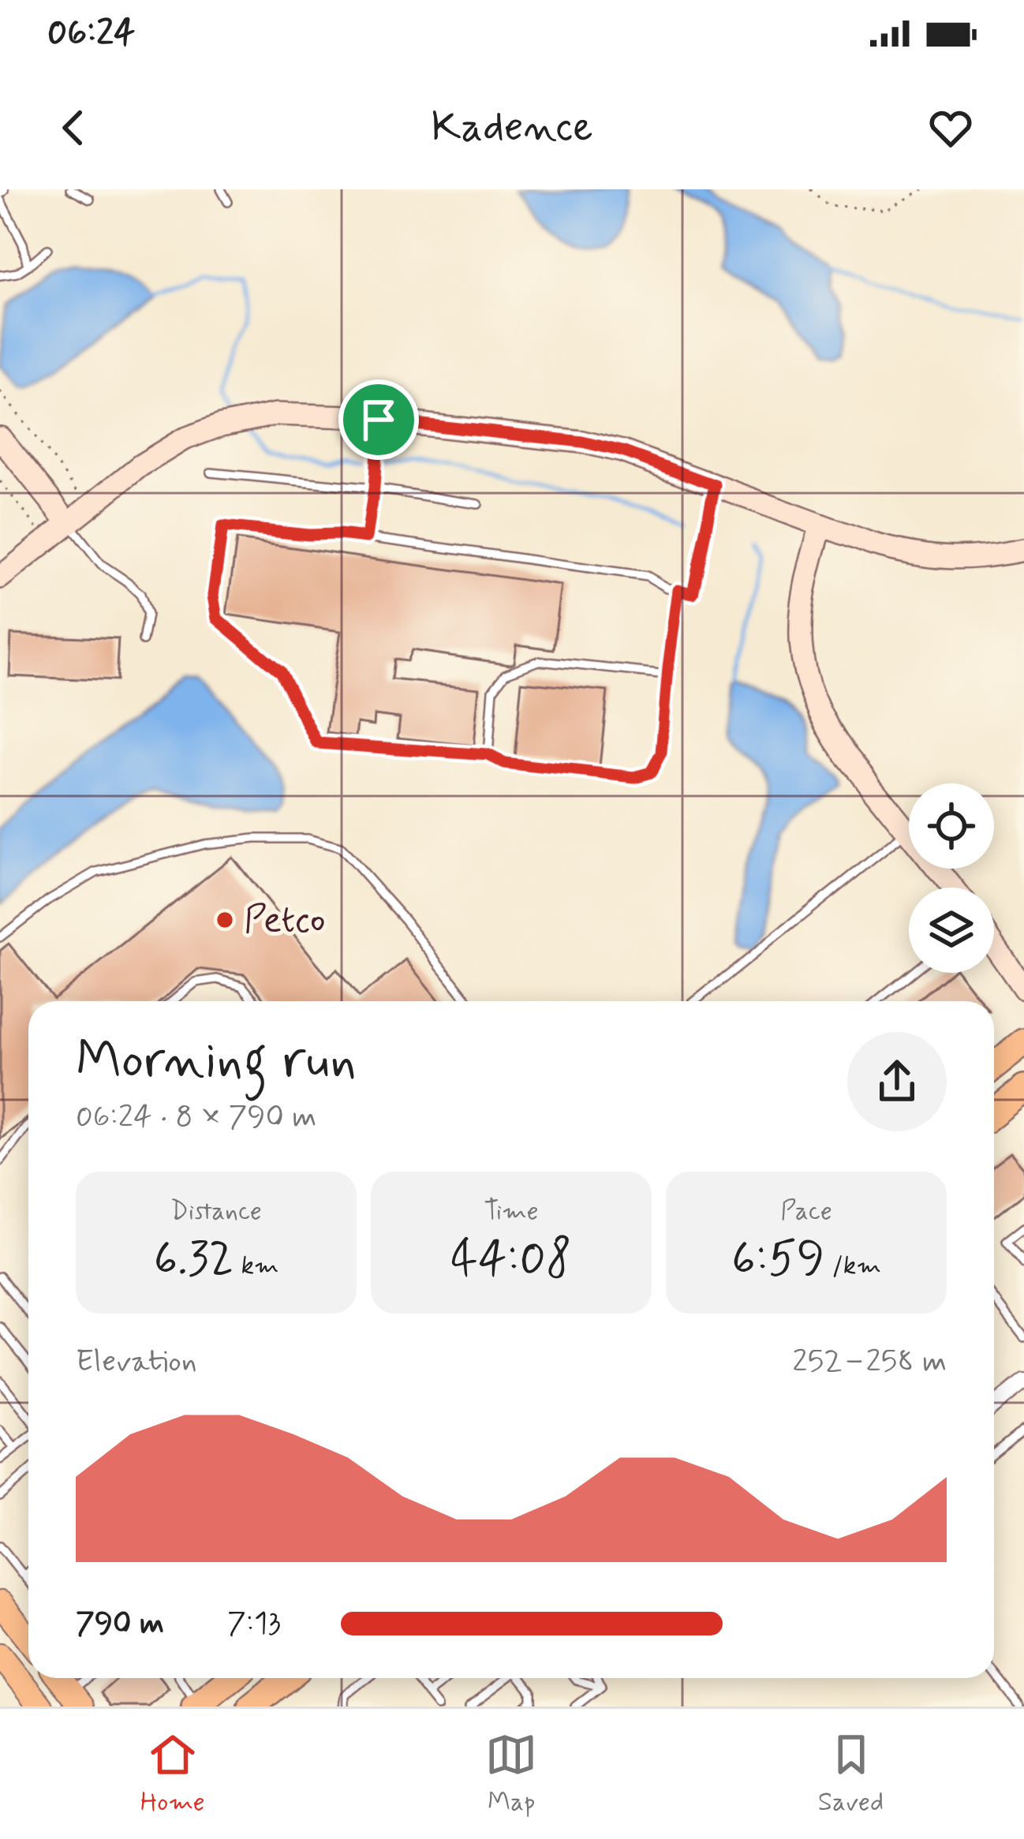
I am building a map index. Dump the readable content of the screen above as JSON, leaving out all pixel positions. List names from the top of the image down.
{
  "places": ["Petco"],
  "page": {
    "status": "06:24",
    "header": "Kadence",
    "heading": ["Morning run", "06:24 · 8 × 790 m"],
    "stats": [
      ["Distance", "6.32 km"],
      ["Time", "44:08"],
      ["Pace", "6:59 /km"]
    ],
    "chart": ["Elevation", "252–258 m"],
    "list": [
      {
        "name": "790 m",
        "note": "7:13"
      }
    ],
    "tabs": ["Home", "Map", "Saved"]
  }
}
